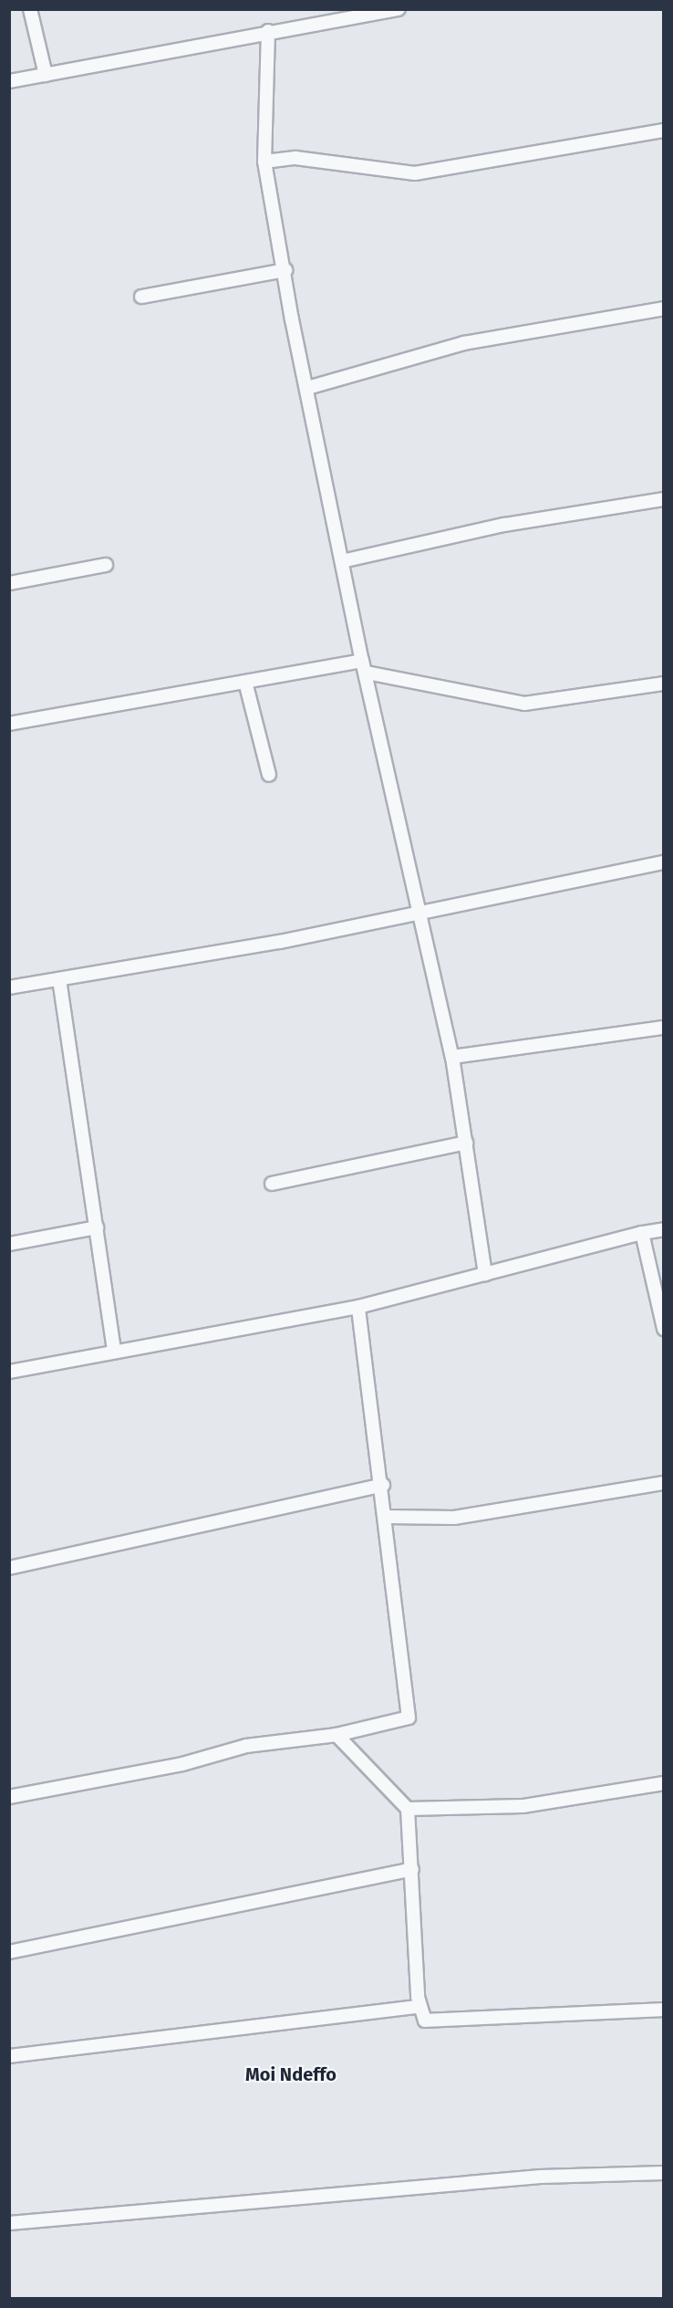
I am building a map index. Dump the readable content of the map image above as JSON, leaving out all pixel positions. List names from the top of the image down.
{
  "districts": ["Moi Ndeffo"]
}
